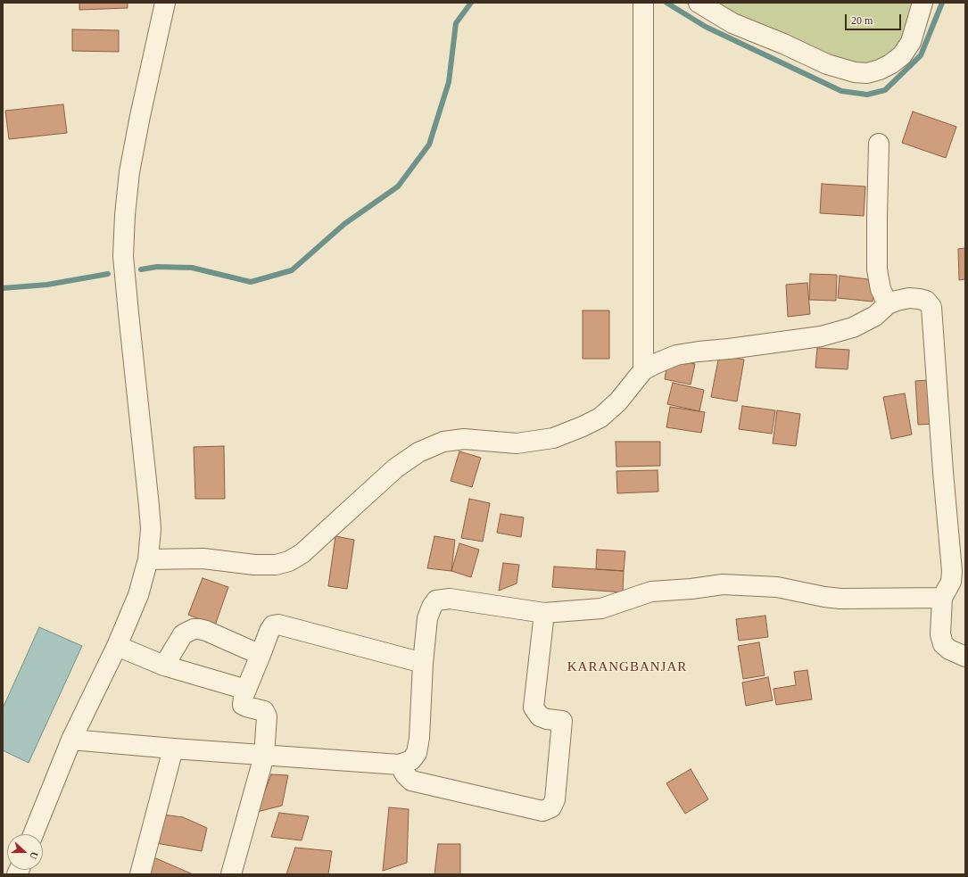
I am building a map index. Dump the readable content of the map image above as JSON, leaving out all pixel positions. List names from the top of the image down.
{
  "districts": ["KARANGBANJAR"],
  "scale_bar": "20 m",
  "north": "right"
}
